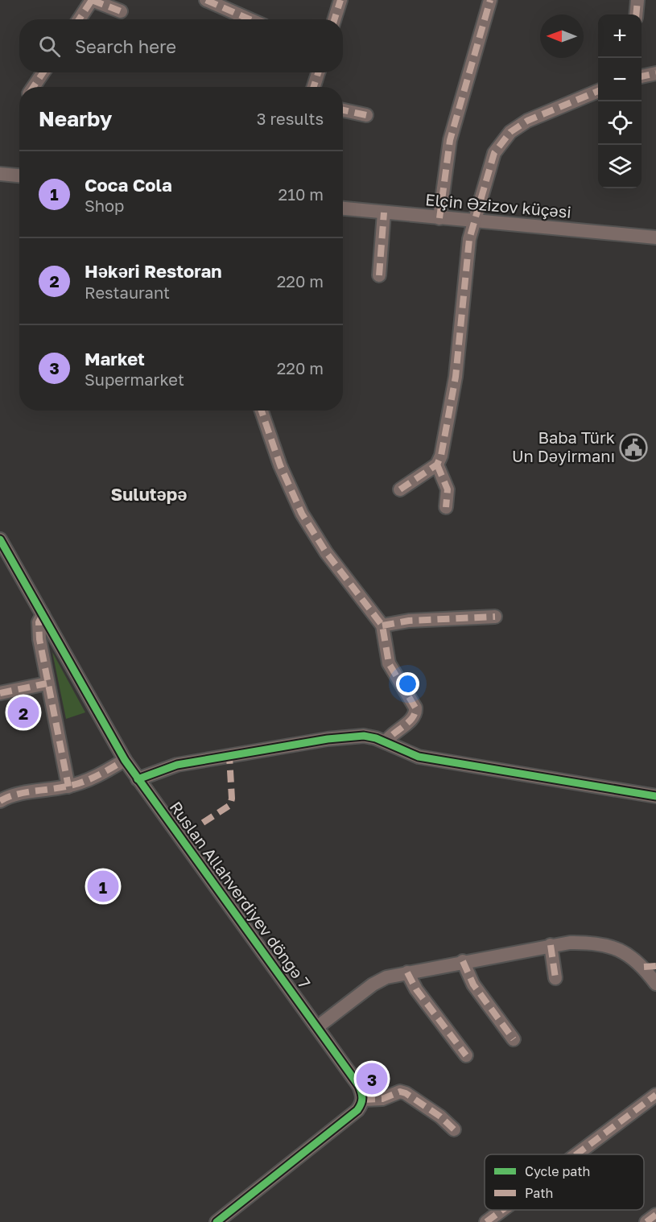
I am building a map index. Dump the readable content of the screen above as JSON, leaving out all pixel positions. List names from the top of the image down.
{
  "streets": {
    "street": ["Elçin Əzizov küçəsi", "Ruslan Allahverdiyev döngə 7"]
  },
  "districts": ["Sulutəpə"],
  "places": {
    "public building": ["Baba Türk Un Dəyirmanı"]
  },
  "legend": ["Cycle path", "Path"],
  "north": "left",
  "page": {
    "map_buttons": ["+", "−"],
    "search": "Search here",
    "heading": ["Nearby", "3 results"],
    "list": [
      {
        "mark": "1",
        "name": "Coca Cola",
        "note": "Shop",
        "value": "210 m"
      },
      {
        "mark": "2",
        "name": "Həkəri Restoran",
        "note": "Restaurant",
        "value": "220 m"
      },
      {
        "mark": "3",
        "name": "Market",
        "note": "Supermarket",
        "value": "220 m"
      }
    ],
    "pins": ["2", "1", "3"]
  }
}
